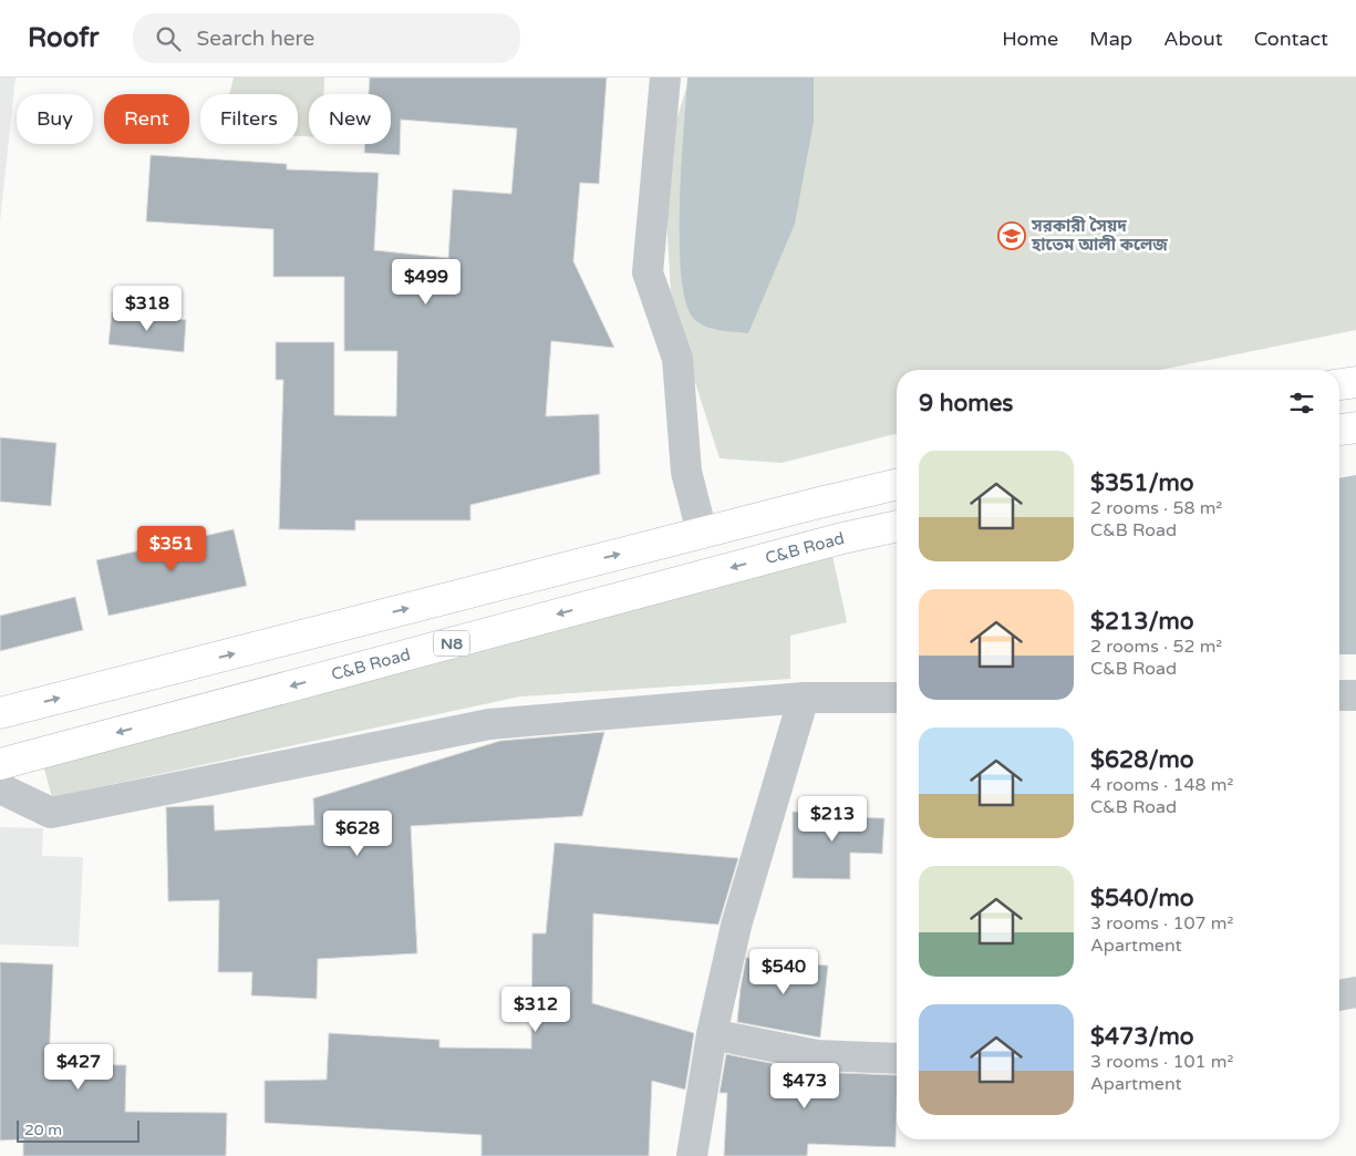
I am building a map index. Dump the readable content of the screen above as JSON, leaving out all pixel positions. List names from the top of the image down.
{
  "streets": {
    "highway": ["C&B Road", "N8"]
  },
  "places": {
    "school or university": ["সরকারী সৈয়দ হাতেম আলী কলেজ"]
  },
  "scale_bar": "20 m",
  "page": {
    "header": "Roofr",
    "search": "Search here",
    "nav": [
      "Home",
      "Map",
      "About",
      "Contact"
    ],
    "chip": [
      "Buy",
      "Rent",
      "Filters",
      "New"
    ],
    "price": [
      "$499",
      "$318",
      "$351",
      "$213",
      "$628",
      "$540",
      "$312",
      "$427",
      "$473"
    ],
    "heading": "9 homes",
    "list": [
      {
        "name": "$351/mo",
        "note": "2 rooms · 58 m² · C&B Road"
      },
      {
        "name": "$213/mo",
        "note": "2 rooms · 52 m² · C&B Road"
      },
      {
        "name": "$628/mo",
        "note": "4 rooms · 148 m² · C&B Road"
      },
      {
        "name": "$540/mo",
        "note": "3 rooms · 107 m² · Apartment"
      },
      {
        "name": "$473/mo",
        "note": "3 rooms · 101 m² · Apartment"
      }
    ],
    "scale": "20 m"
  }
}
